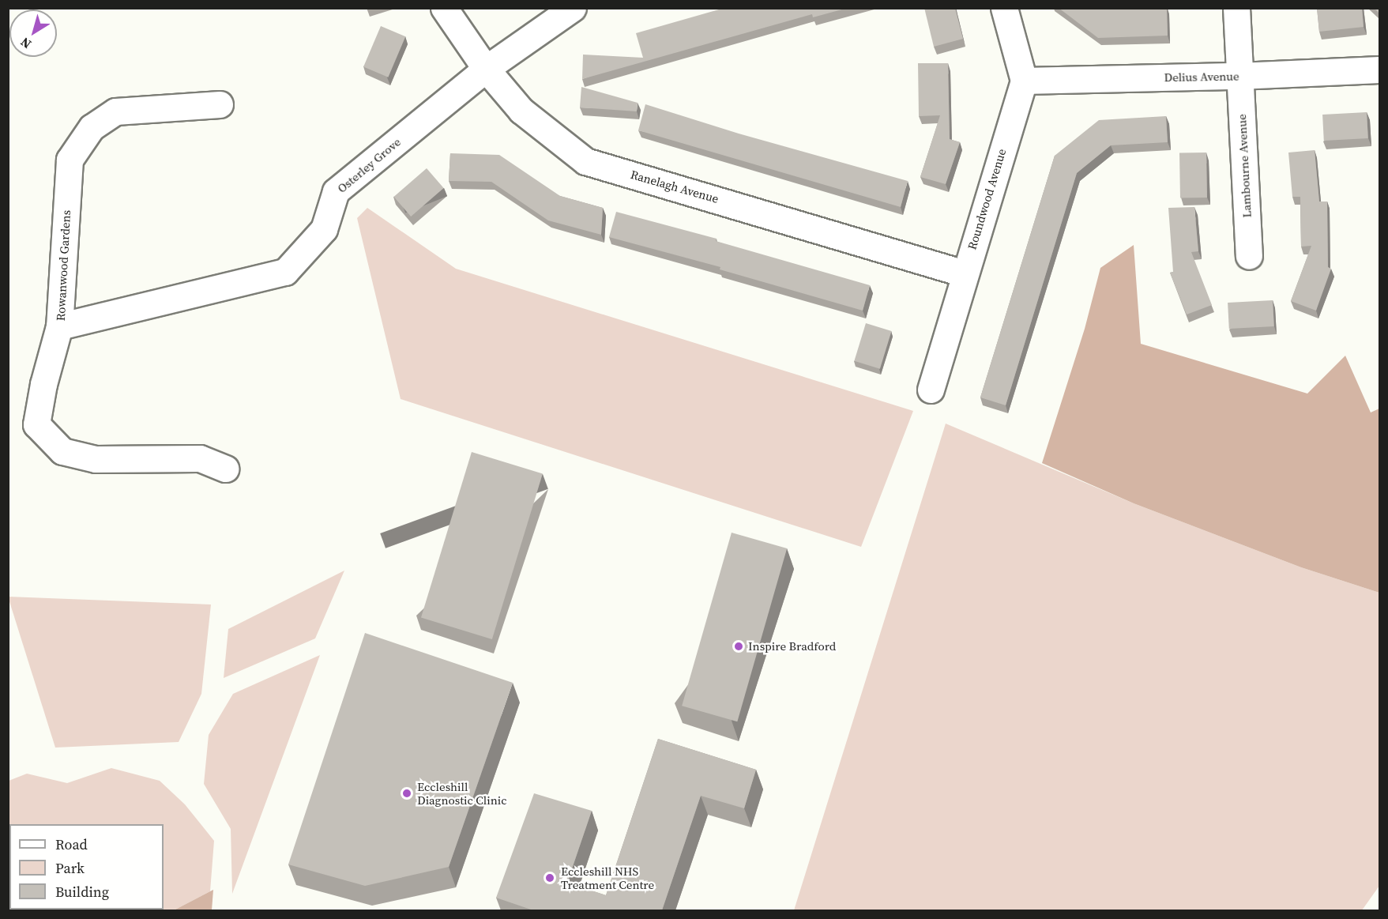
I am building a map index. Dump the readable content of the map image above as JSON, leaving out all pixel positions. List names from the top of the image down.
{
  "streets": {
    "street": [
      "Delius Avenue",
      "Osterley Grove",
      "Lambourne Avenue",
      "Ranelagh Avenue",
      "Roundwood Avenue",
      "Rowanwood Gardens"
    ]
  },
  "crossings": [
    ["Delius Avenue", "Lambourne Avenue"],
    ["Delius Avenue", "Roundwood Avenue"],
    ["Osterley Grove", "Ranelagh Avenue"],
    ["Osterley Grove", "Rowanwood Gardens"],
    ["Ranelagh Avenue", "Roundwood Avenue"]
  ],
  "places": ["Inspire Bradford", "Eccleshill Diagnostic Clinic", "Eccleshill NHS Treatment Centre"],
  "legend": ["Road", "Park", "Building"],
  "north": "bottom left"
}
